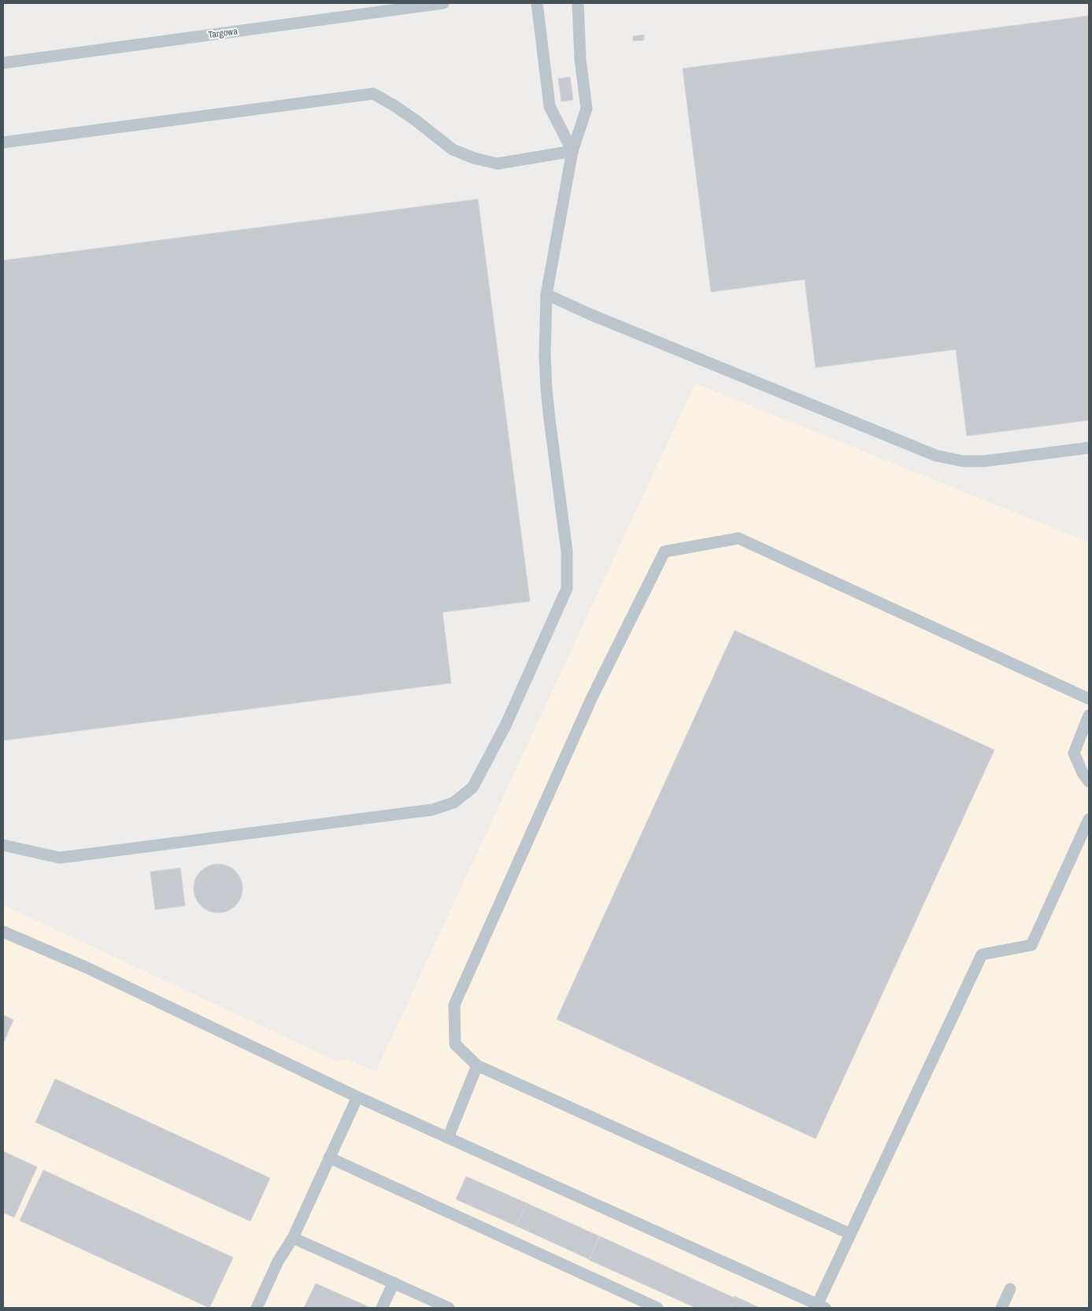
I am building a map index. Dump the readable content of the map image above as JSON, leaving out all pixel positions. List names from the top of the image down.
{
  "streets": {
    "lane": ["Targowa"]
  }
}
